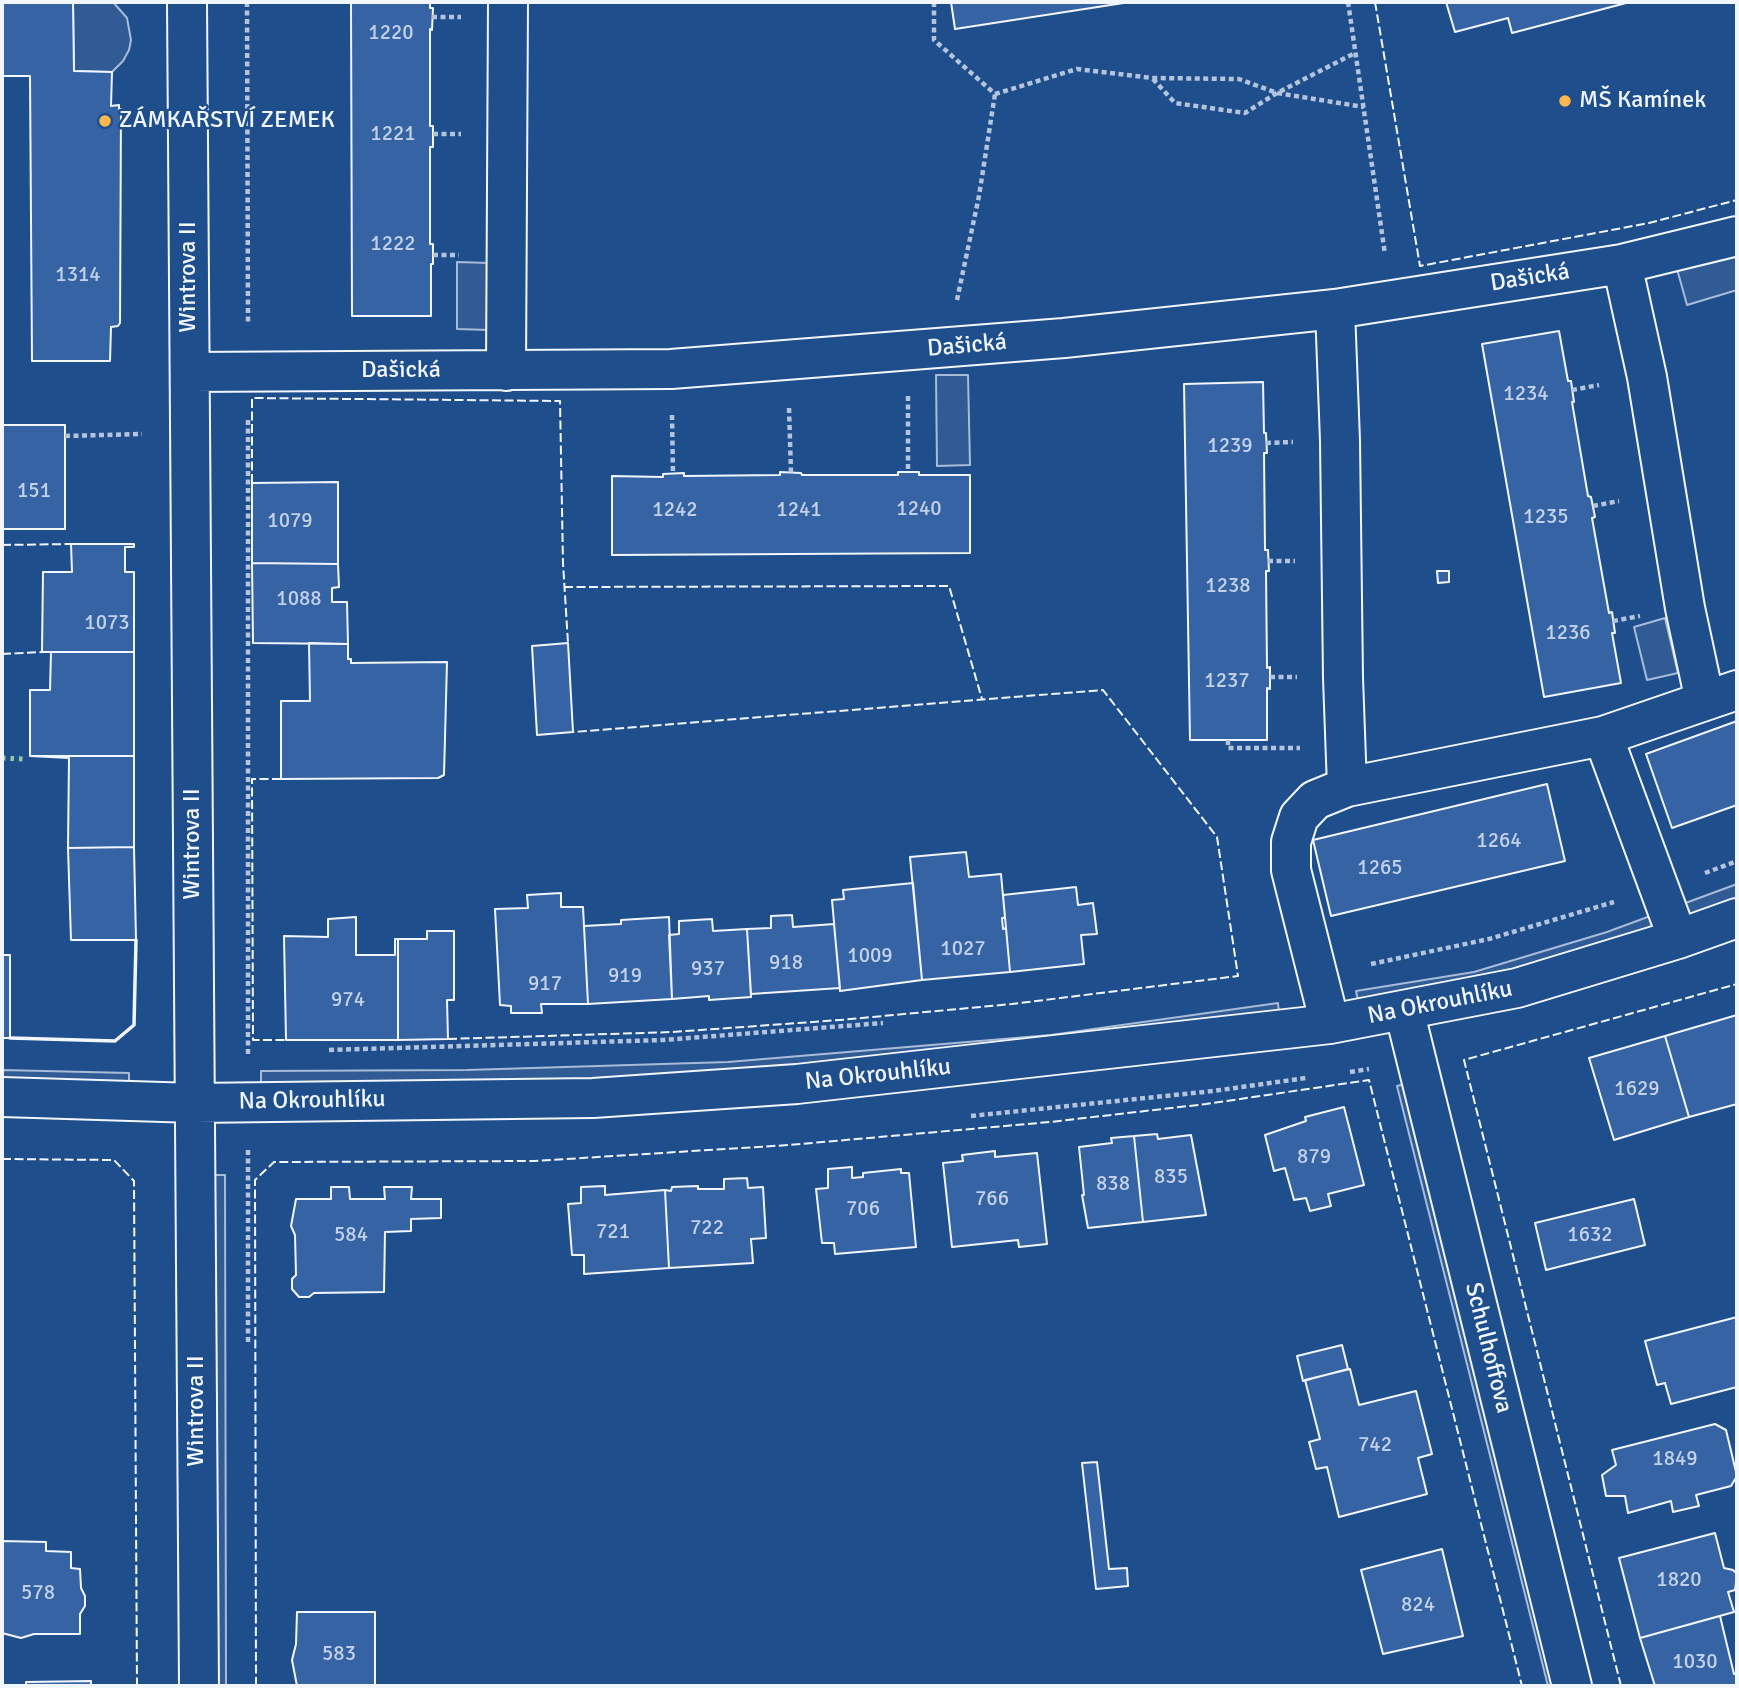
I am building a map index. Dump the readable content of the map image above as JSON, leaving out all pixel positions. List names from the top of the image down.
{
  "streets": {
    "street": [
      "Wintrova II",
      "Dašická",
      "Na Okrouhlíku",
      "Schulhoffova"
    ]
  },
  "crossings": [
    ["Wintrova II", "Dašická"],
    ["Wintrova II", "Na Okrouhlíku"],
    ["Na Okrouhlíku", "Schulhoffova"]
  ],
  "places": ["MŠ Kamínek", "ZÁMKAŘSTVÍ ZEMEK"],
  "house_numbers": [
    "1220",
    "1221",
    "1222",
    "1314",
    "1234",
    "1239",
    "151",
    "1240",
    "1242",
    "1241",
    "1235",
    "1079",
    "1238",
    "1088",
    "1073",
    "1236",
    "1237",
    "1264",
    "1265",
    "1027",
    "1009",
    "918",
    "937",
    "919",
    "917",
    "974",
    "1629",
    "879",
    "835",
    "838",
    "766",
    "706",
    "722",
    "721",
    "584",
    "1632",
    "742",
    "1849",
    "1820",
    "578",
    "824",
    "583",
    "1030"
  ]
}
